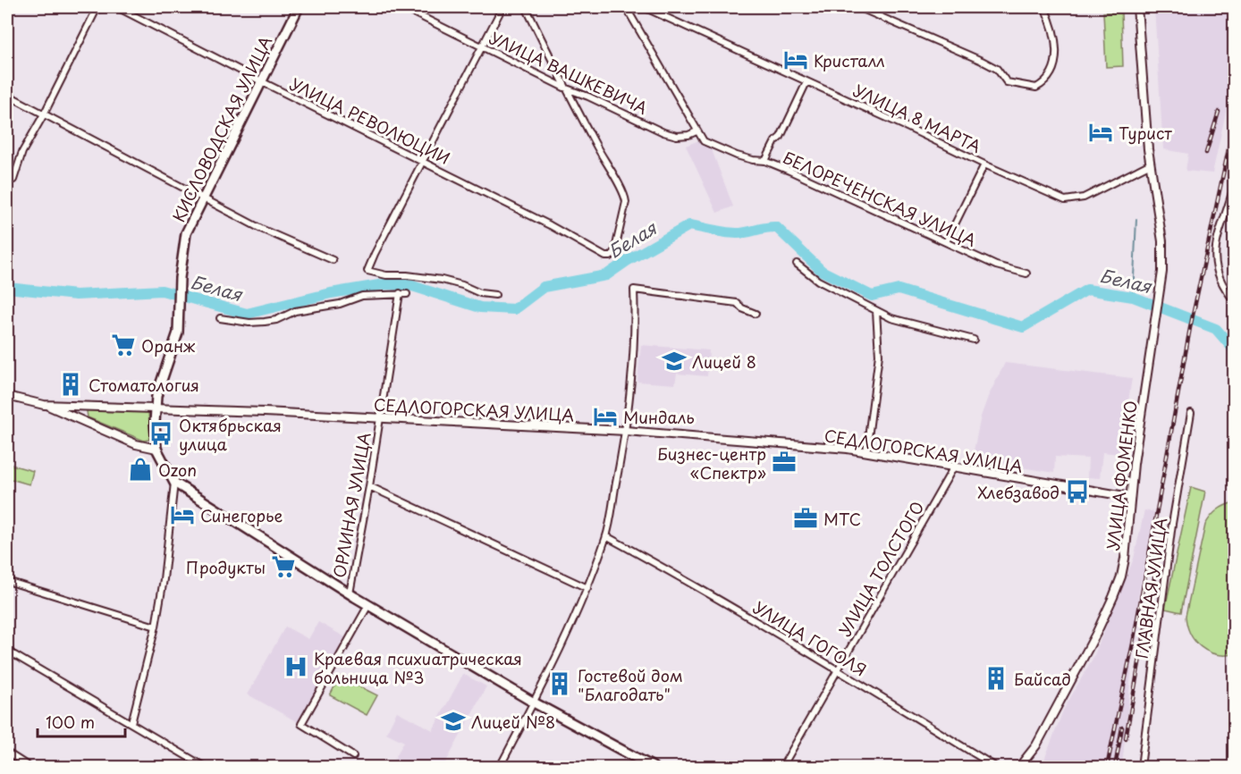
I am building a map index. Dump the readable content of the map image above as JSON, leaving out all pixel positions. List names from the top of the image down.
{
  "streets": {
    "main road": ["КИСЛОВОДСКАЯ УЛИЦА"],
    "street": [
      "УЛИЦА ВАШКЕВИЧА",
      "УЛИЦА 8 МАРТА",
      "УЛИЦА РЕВОЛЮЦИИ",
      "БЕЛОРЕЧЕНСКАЯ УЛИЦА",
      "СЕДЛОГОРСКАЯ УЛИЦА",
      "УЛИЦА ФОМЕНКО",
      "ОРЛИНАЯ УЛИЦА",
      "УЛИЦА ТОЛСТОГО",
      "ГЛАВНАЯ УЛИЦА",
      "УЛИЦА ГОГОЛЯ"
    ]
  },
  "crossings": [
    ["УЛИЦА ВАШКЕВИЧА", "УЛИЦА РЕВОЛЮЦИИ"],
    ["УЛИЦА ВАШКЕВИЧА", "БЕЛОРЕЧЕНСКАЯ УЛИЦА"],
    ["УЛИЦА 8 МАРТА", "УЛИЦА ФОМЕНКО"],
    ["УЛИЦА РЕВОЛЮЦИИ", "КИСЛОВОДСКАЯ УЛИЦА"],
    ["КИСЛОВОДСКАЯ УЛИЦА", "СЕДЛОГОРСКАЯ УЛИЦА"],
    ["СЕДЛОГОРСКАЯ УЛИЦА", "УЛИЦА ФОМЕНКО"],
    ["СЕДЛОГОРСКАЯ УЛИЦА", "ОРЛИНАЯ УЛИЦА"],
    ["СЕДЛОГОРСКАЯ УЛИЦА", "УЛИЦА ТОЛСТОГО"],
    ["УЛИЦА ТОЛСТОГО", "УЛИЦА ГОГОЛЯ"]
  ],
  "water": ["Белая"],
  "places": {
    "hotel": [
      "Кристалл",
      "Турист",
      "Миндаль",
      "Синегорье"
    ],
    "supermarket": ["Оранж", "Продукты"],
    "school or university": ["Лицей 8", "Лицей №8"],
    "building": ["Стоматология", "Байсад", "Гостевой дом \"Благодать\""],
    "bus stop": ["Октябрьская улица", "Хлебзавод"],
    "office": ["Бизнес-центр «Спектр»", "МТС"],
    "shop": ["Ozon"],
    "hospital": ["Краевая психиатрическая больница №3"]
  },
  "scale_bar": "100 m"
}
